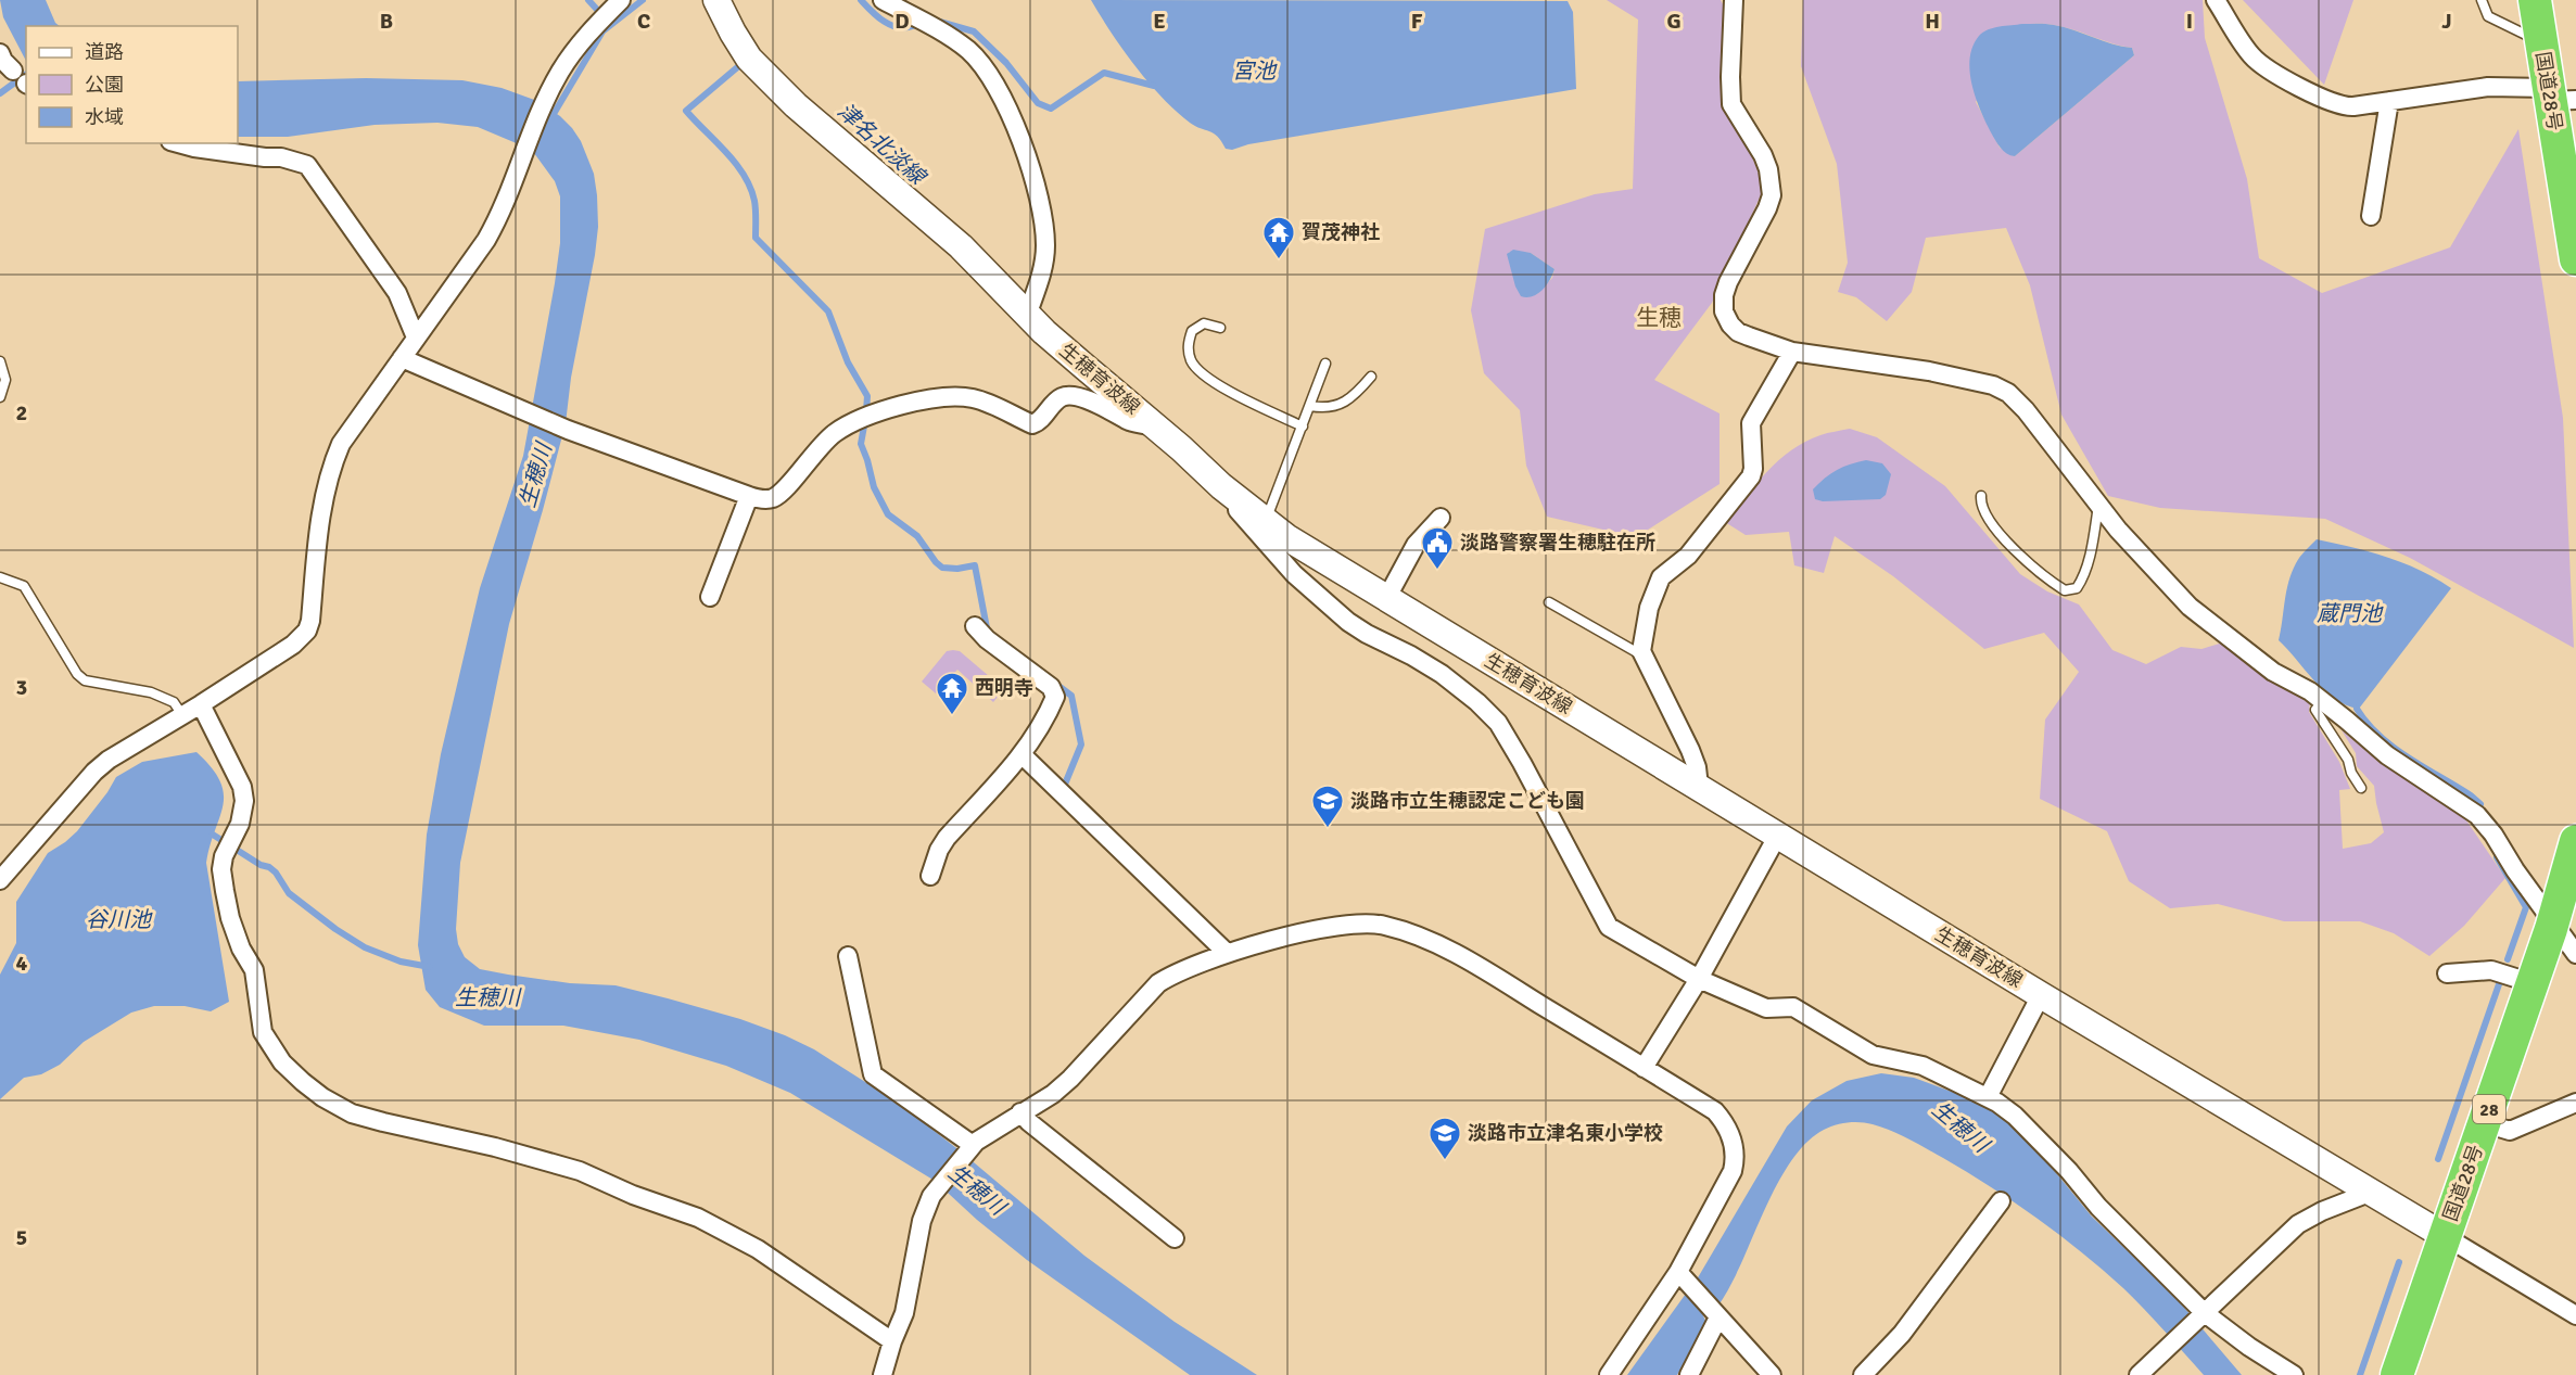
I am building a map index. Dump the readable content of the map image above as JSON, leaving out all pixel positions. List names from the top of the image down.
{
  "streets": {
    "highway": ["国道28号", "28"],
    "main road": ["生穂育波線"]
  },
  "crossings": [
    ["国道28号", "生穂育波線"]
  ],
  "districts": ["生穂"],
  "water": [
    "宮池",
    "津名北淡線",
    "生穂川",
    "蔵門池",
    "谷川池"
  ],
  "places": {
    "temple": ["賀茂神社", "西明寺"],
    "public building": ["淡路警察署生穂駐在所"],
    "school or university": ["淡路市立生穂認定こども園", "淡路市立津名東小学校"]
  },
  "legend": ["道路", "公園", "水域"],
  "grid": {
    "columns": [
      "B",
      "C",
      "D",
      "E",
      "F",
      "G",
      "H",
      "I",
      "J"
    ],
    "rows": [
      "2",
      "3",
      "4",
      "5"
    ]
  }
}
